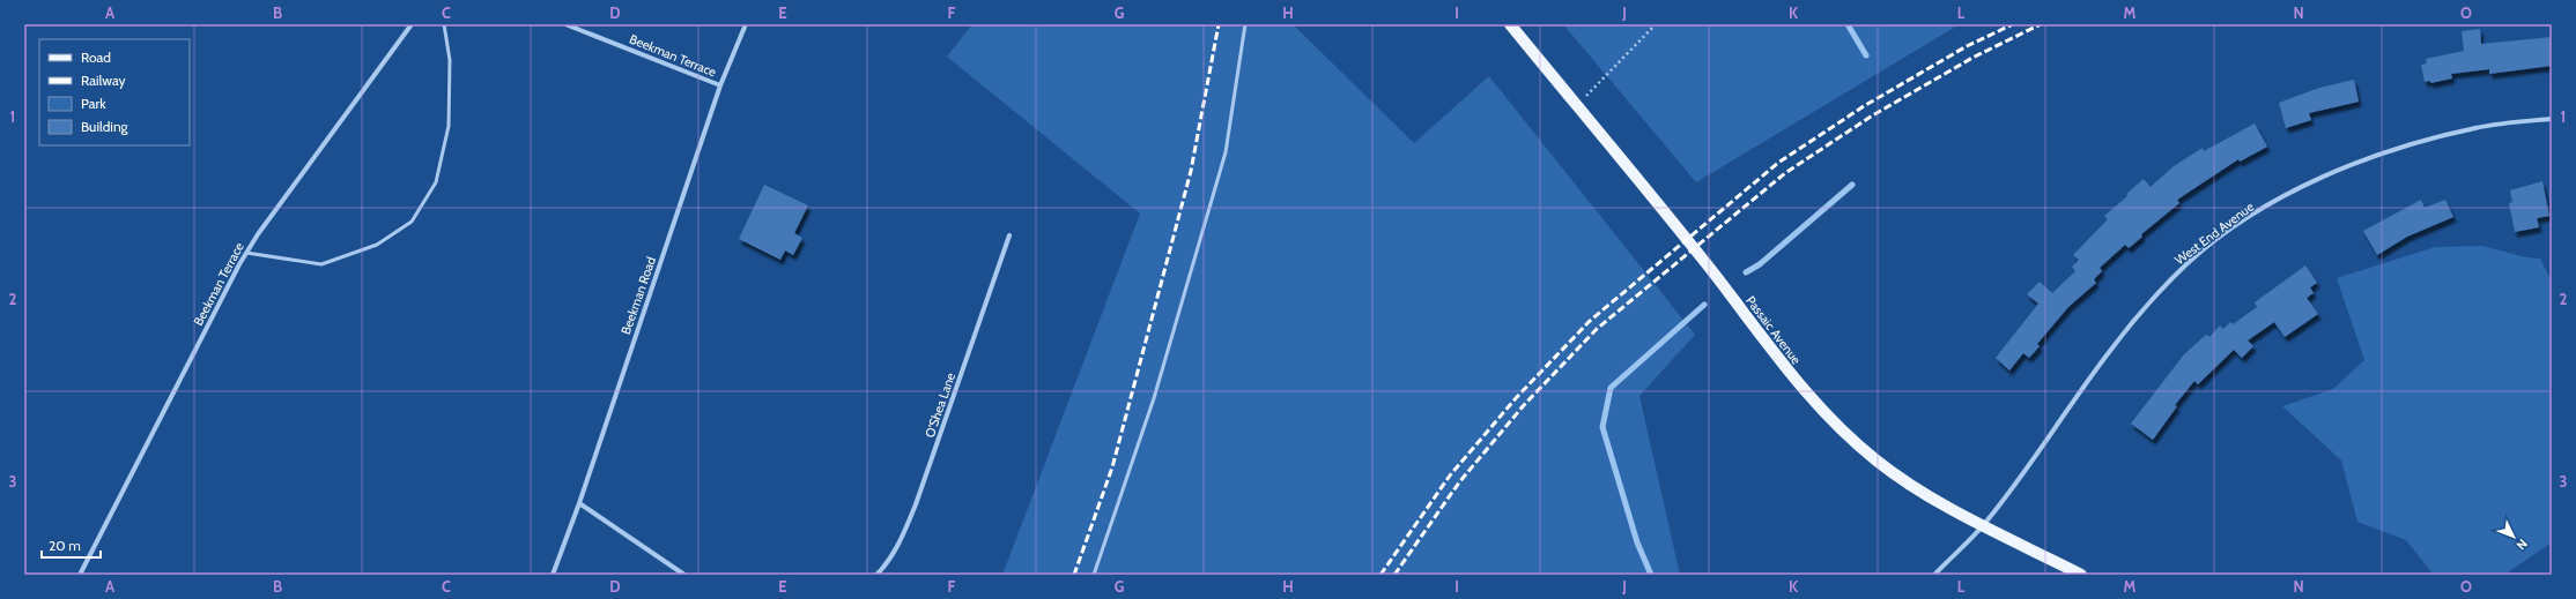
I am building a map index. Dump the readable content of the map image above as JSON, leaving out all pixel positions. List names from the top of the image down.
{
  "streets": {
    "main road": ["Passaic Avenue"],
    "street": [
      "Beekman Terrace",
      "West End Avenue",
      "Beekman Road",
      "O'Shea Lane"
    ]
  },
  "crossings": [
    ["Beekman Terrace", "Beekman Road"],
    ["West End Avenue", "Passaic Avenue"]
  ],
  "legend": [
    "Road",
    "Railway",
    "Park",
    "Building"
  ],
  "scale_bar": "20 m",
  "north": "bottom right",
  "grid": {
    "columns": [
      "A",
      "B",
      "C",
      "D",
      "E",
      "F",
      "G",
      "H",
      "I",
      "J",
      "K",
      "L",
      "M",
      "N",
      "O"
    ],
    "rows": ["1", "2", "3"]
  }
}
